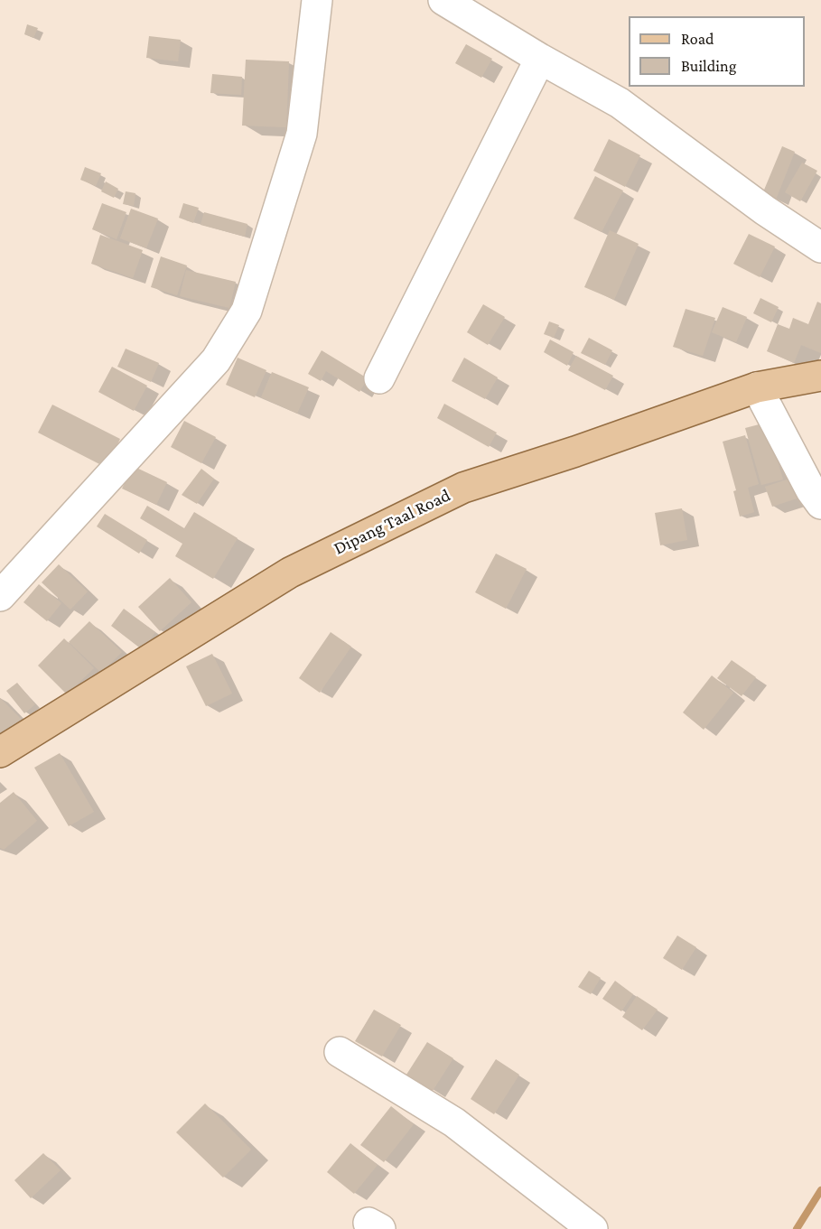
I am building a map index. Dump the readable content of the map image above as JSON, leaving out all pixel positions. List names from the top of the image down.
{
  "streets": {
    "main road": ["Dipang Taal Road"]
  },
  "legend": ["Road", "Building"]
}
